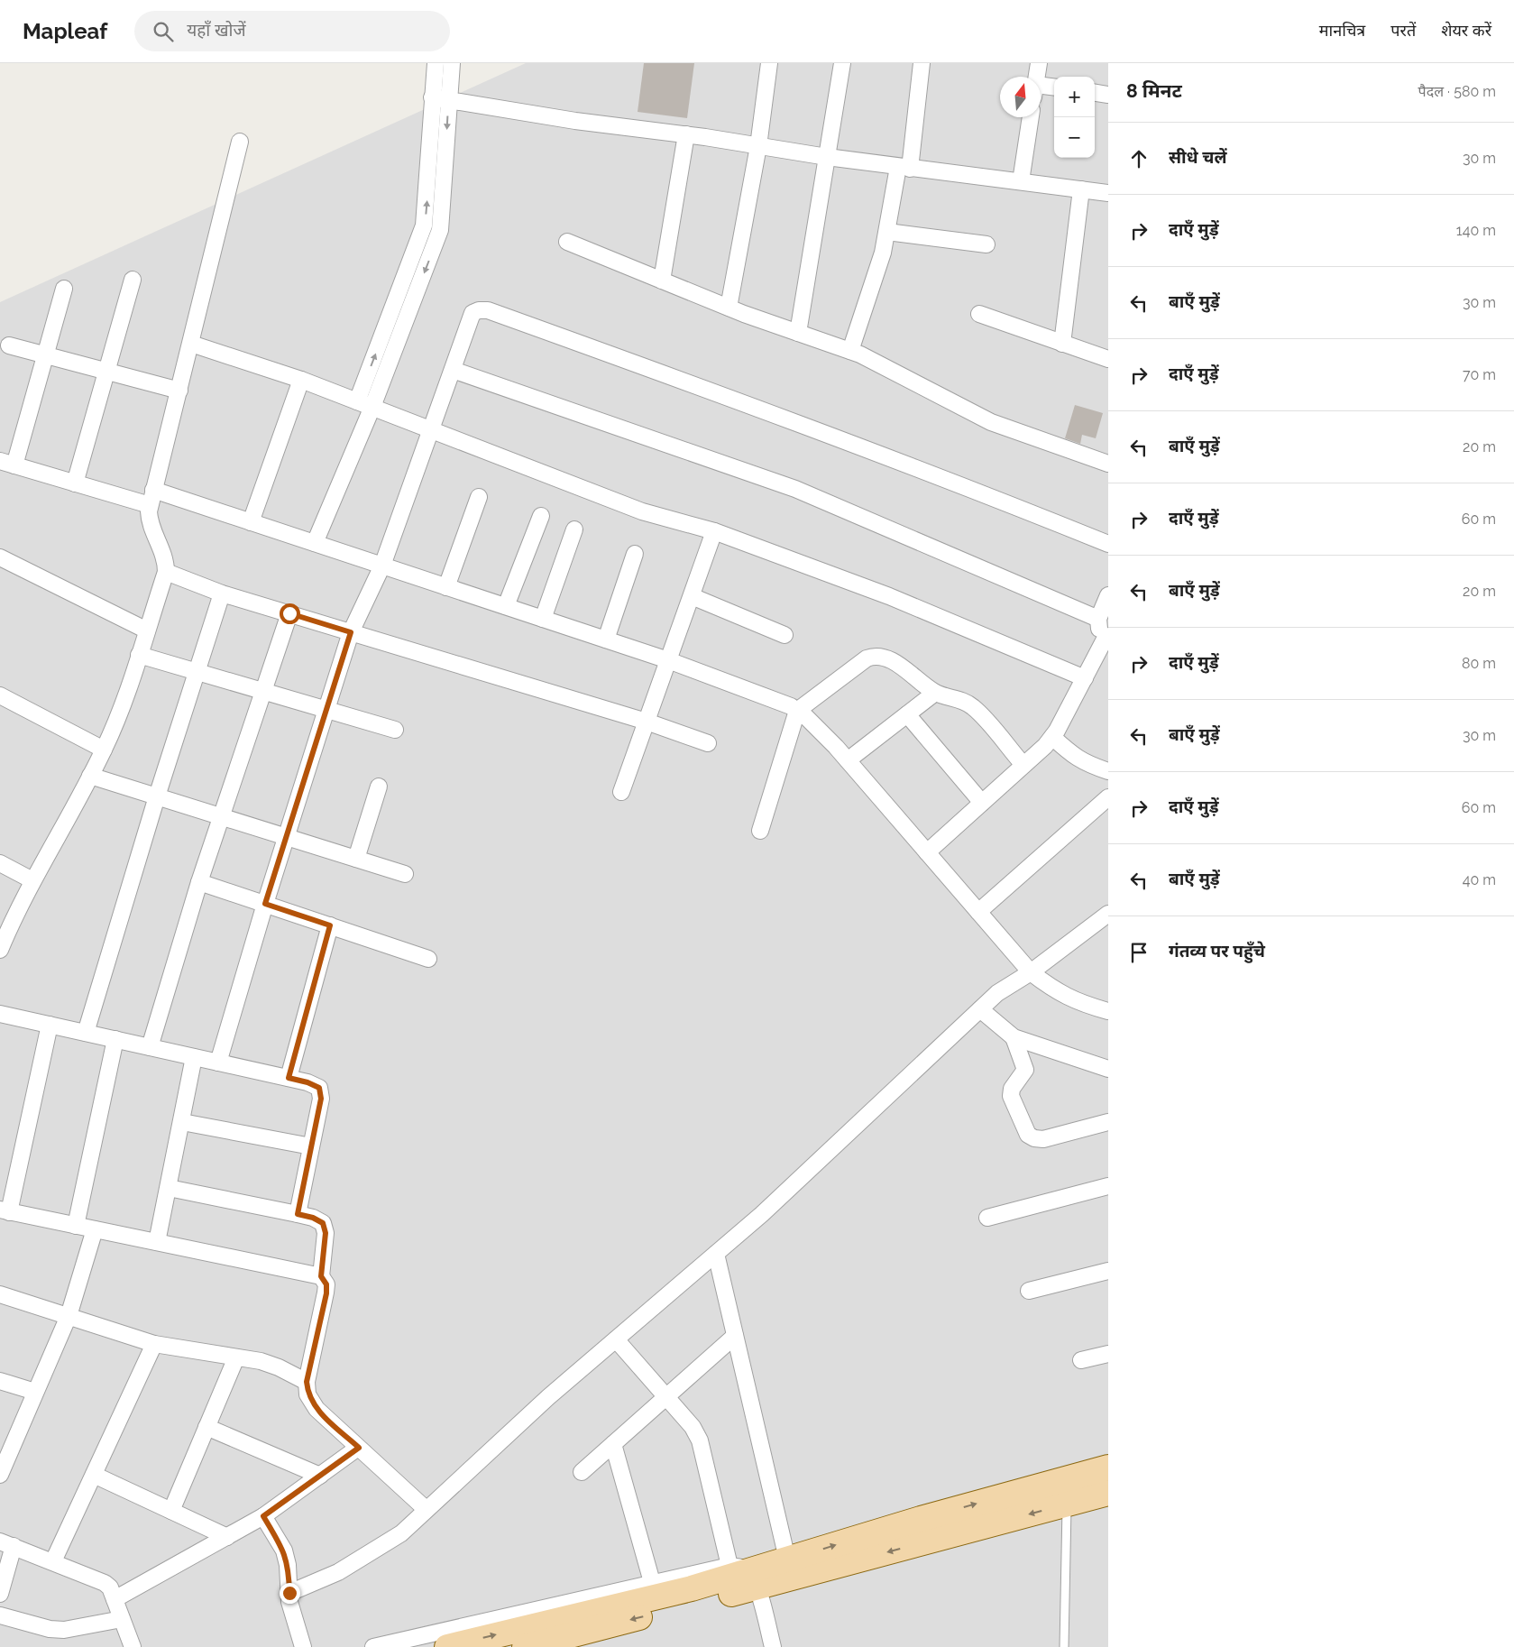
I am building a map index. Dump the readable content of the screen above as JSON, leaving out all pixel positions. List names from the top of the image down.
{
  "north": "top",
  "page": {
    "header": "Mapleaf",
    "search": "यहाँ खोजें",
    "nav": ["मानचित्र", "परतें", "शेयर करें"],
    "heading": ["8 मिनट", "पैदल · 580 m"],
    "map_buttons": ["+", "−"],
    "list": [
      ["सीधे चलें", "30 m"],
      ["दाएँ मुड़ें", "140 m"],
      ["बाएँ मुड़ें", "30 m"],
      ["दाएँ मुड़ें", "70 m"],
      ["बाएँ मुड़ें", "20 m"],
      ["दाएँ मुड़ें", "60 m"],
      ["बाएँ मुड़ें", "20 m"],
      ["दाएँ मुड़ें", "80 m"],
      ["बाएँ मुड़ें", "30 m"],
      ["दाएँ मुड़ें", "60 m"],
      ["बाएँ मुड़ें", "40 m"],
      "गंतव्य पर पहुँचे"
    ]
  }
}
